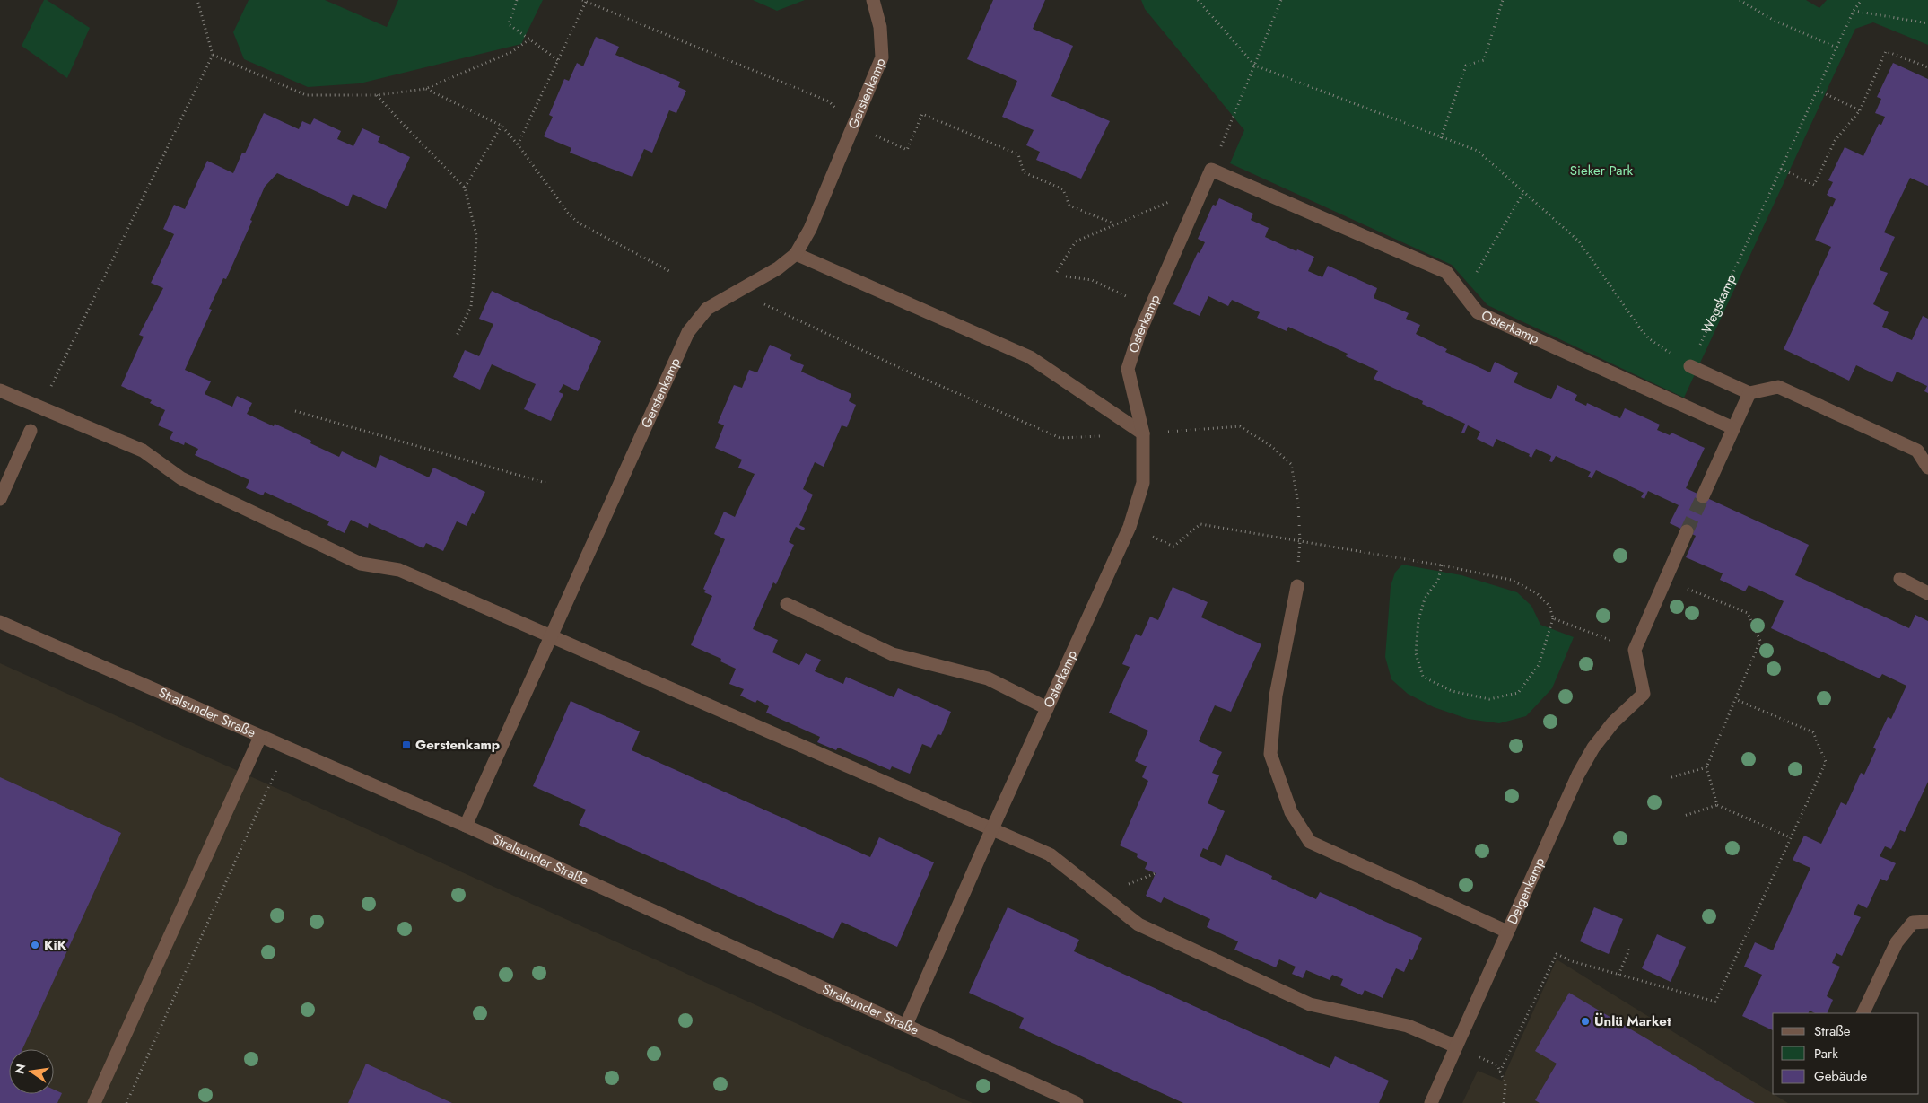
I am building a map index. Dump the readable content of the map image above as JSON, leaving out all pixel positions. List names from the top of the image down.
{
  "streets": {
    "street": [
      "Gerstenkamp",
      "Osterkamp",
      "Stralsunder Straße",
      "Delgenkamp"
    ],
    "path": ["Wegskamp"]
  },
  "crossings": [
    ["Gerstenkamp", "Stralsunder Straße"],
    ["Osterkamp", "Stralsunder Straße"]
  ],
  "parks": ["Sieker Park"],
  "places": {
    "transit": ["Gerstenkamp"],
    "other": ["KiK", "Ünlü Market"]
  },
  "legend": ["Straße", "Park", "Gebäude"],
  "north": "left"
}
